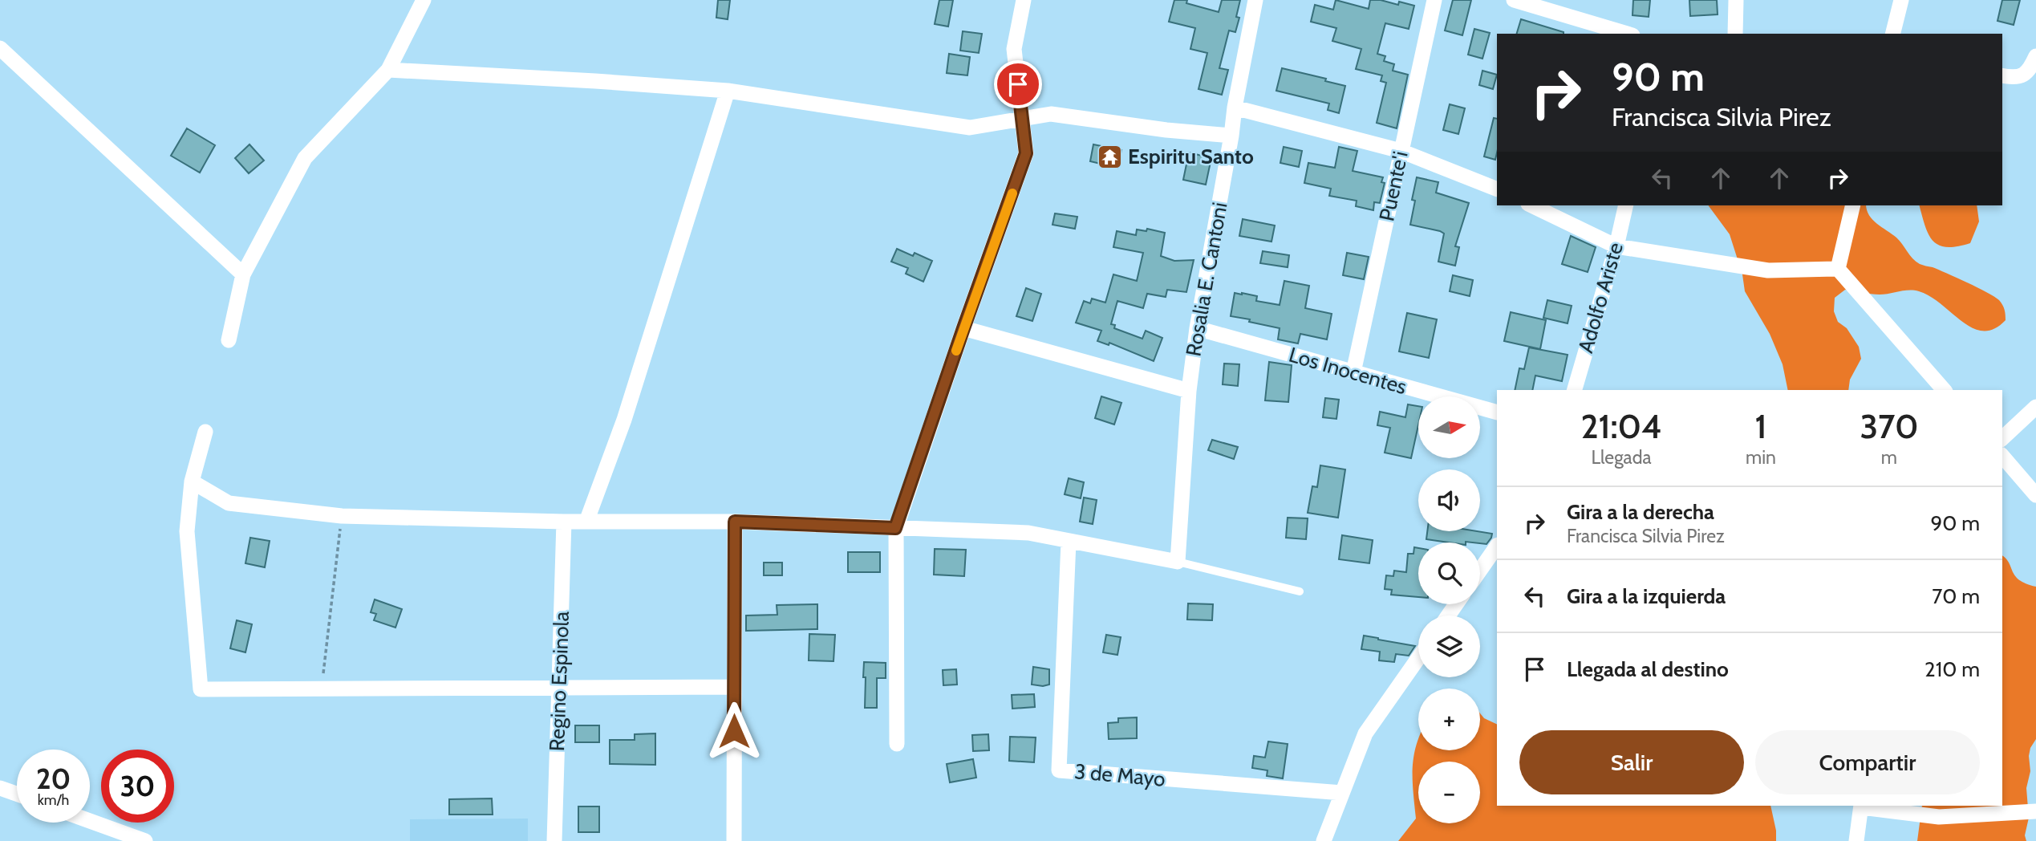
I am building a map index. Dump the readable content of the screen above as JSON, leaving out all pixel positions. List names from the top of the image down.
{
  "streets": {
    "street": [
      "Puente'i",
      "Rosalia E. Cantoni",
      "Adolfo Ariste",
      "Los Inocentes",
      "Regino Espinola",
      "3 de Mayo"
    ]
  },
  "crossings": [
    ["Puente'i", "Los Inocentes"],
    ["Rosalia E. Cantoni", "Los Inocentes"]
  ],
  "places": {
    "temple": ["Espiritu Santo"]
  },
  "north": "right",
  "page": {
    "turn": ["90 m", "Francisca Silvia Pirez"],
    "eta": [
      "21:04",
      "Llegada",
      "1",
      "min",
      "370",
      "m"
    ],
    "map_buttons": ["+", "−"],
    "list": [
      {
        "name": "Gira a la derecha",
        "note": "Francisca Silvia Pirez",
        "value": "90 m"
      },
      {
        "name": "Gira a la izquierda",
        "value": "70 m"
      },
      {
        "name": "Llegada al destino",
        "value": "210 m"
      }
    ],
    "buttons": ["Salir", "Compartir"],
    "speed": "20 km/h",
    "limit": "30"
  }
}
